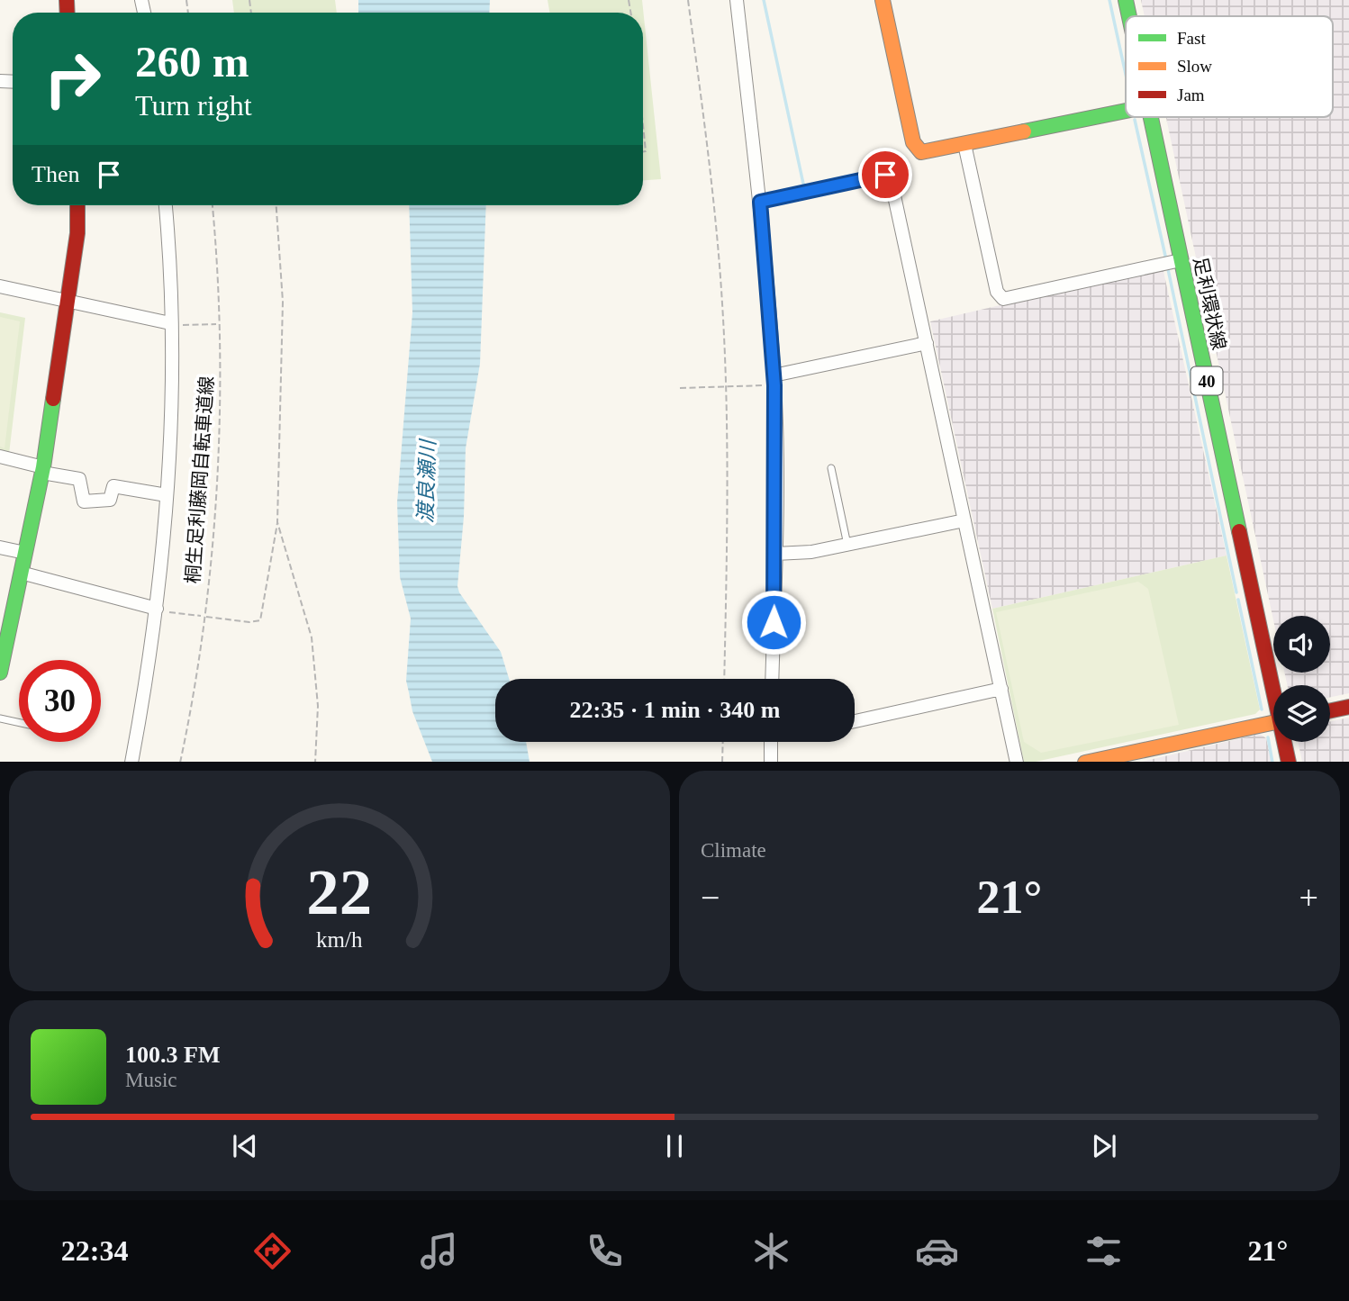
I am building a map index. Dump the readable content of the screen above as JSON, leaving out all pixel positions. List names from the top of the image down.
{
  "streets": {
    "street": ["足利環状線", "40"],
    "path": ["桐生足利藤岡自転車道線"]
  },
  "water": ["渡良瀬川"],
  "legend": ["Fast", "Slow", "Jam"],
  "page": {
    "turn": ["260 m", "Turn right"],
    "then": "Then",
    "limit": "30",
    "trip": "22:35 · 1 min · 340 m",
    "tile": "Climate",
    "heat": ["−", "21°", "+"],
    "song": ["100.3 FM", "Music"],
    "tabs": ["22:34", "21°"],
    "gauge": ["22", "km/h"]
  }
}
